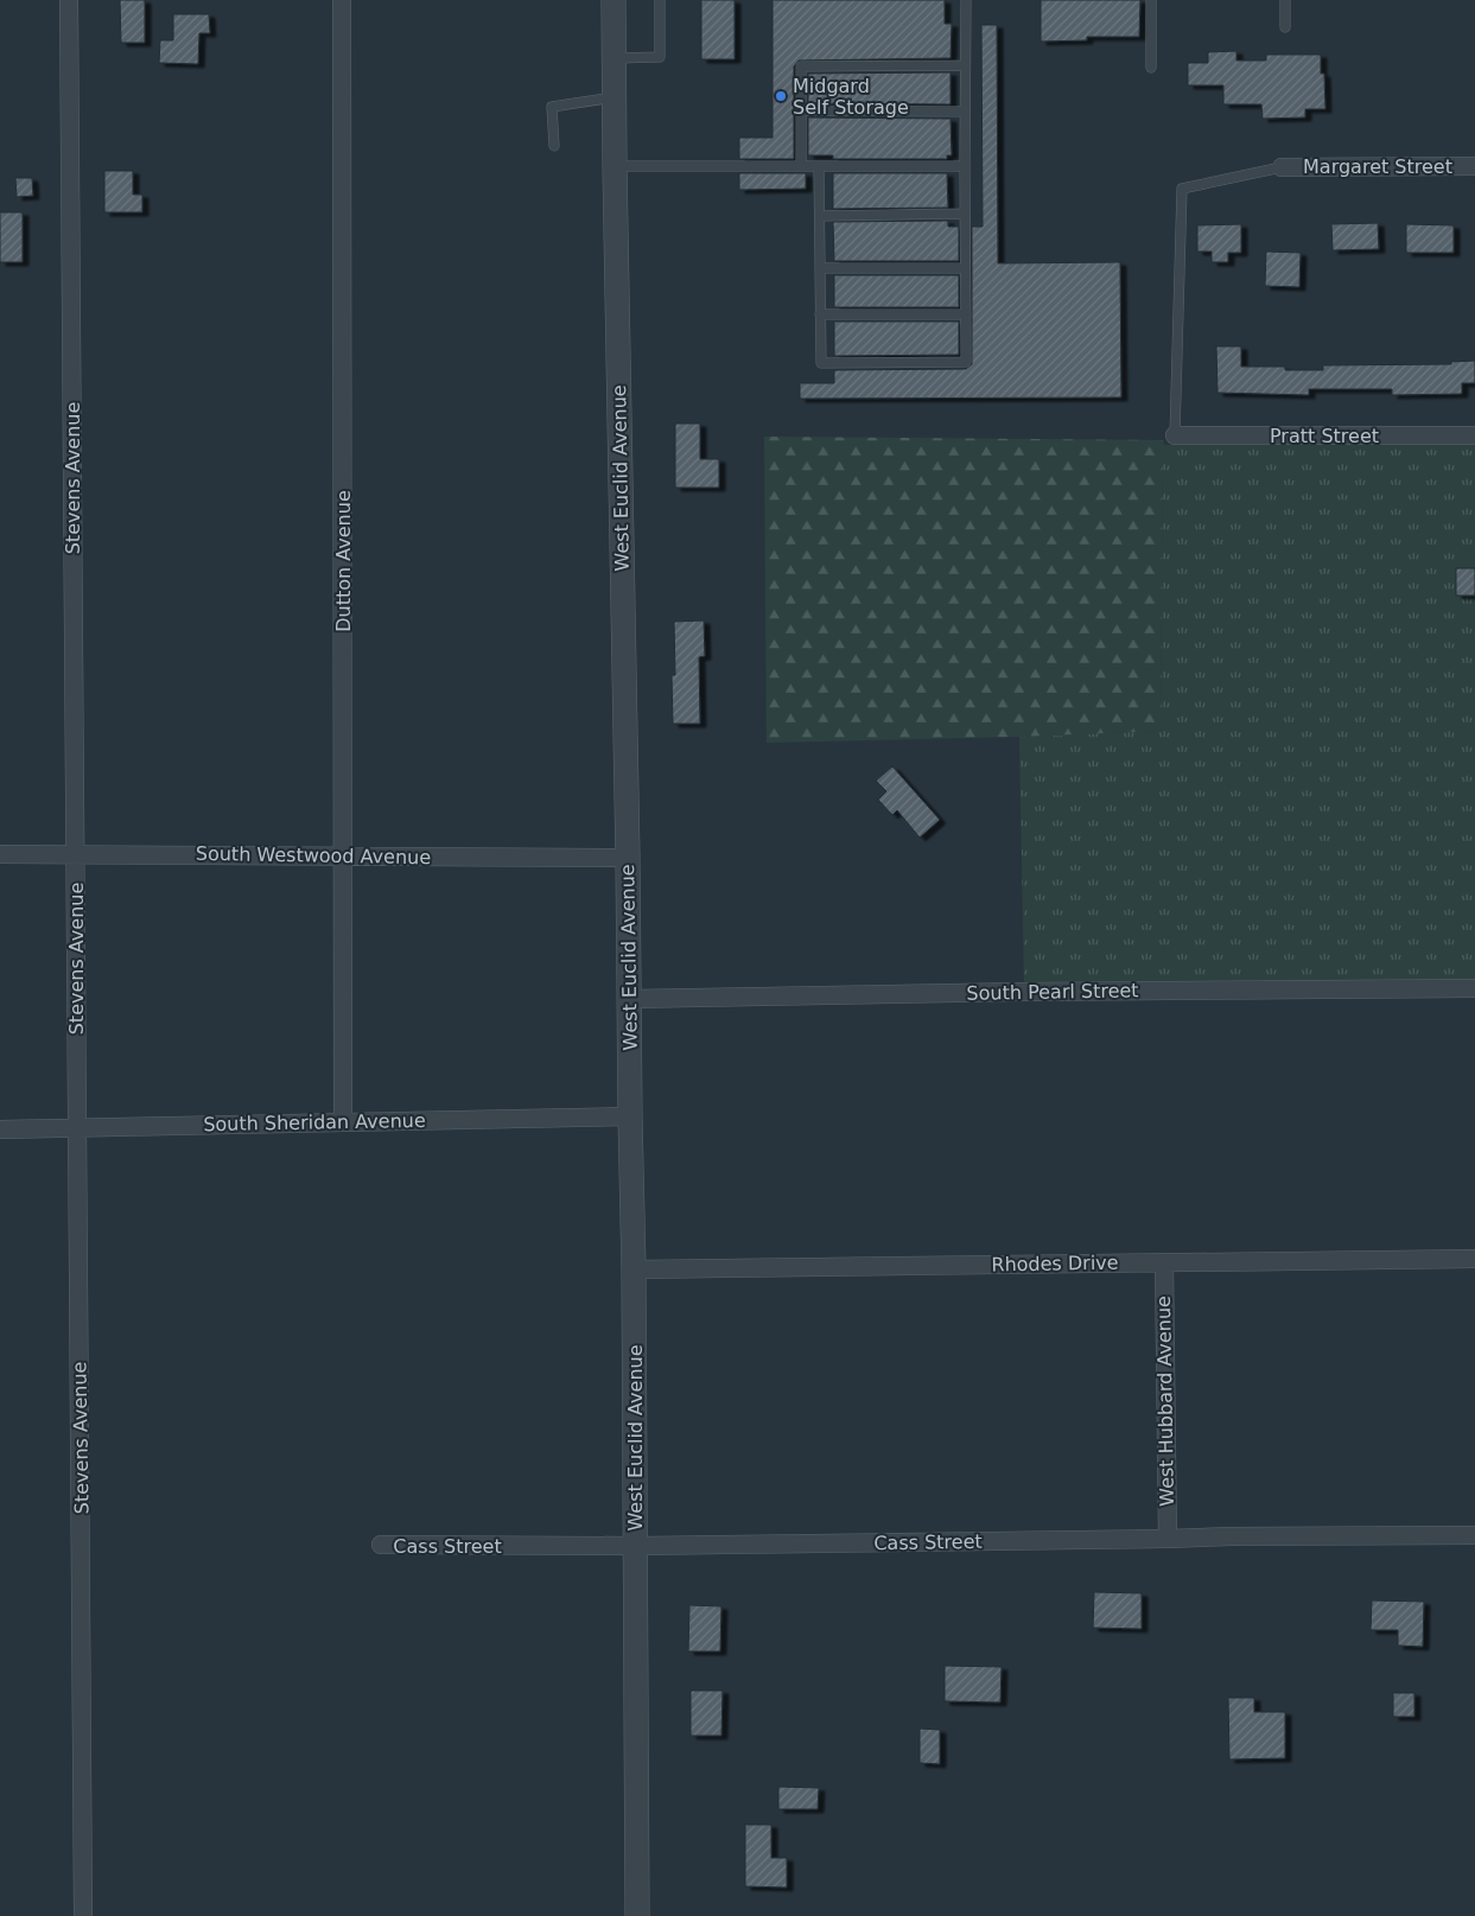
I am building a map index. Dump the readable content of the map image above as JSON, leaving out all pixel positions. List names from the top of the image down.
{
  "streets": {
    "street": [
      "Margaret Street",
      "Pratt Street",
      "Stevens Avenue",
      "West Euclid Avenue",
      "Dutton Avenue",
      "South Westwood Avenue",
      "South Pearl Street",
      "South Sheridan Avenue",
      "Rhodes Drive",
      "West Hubbard Avenue",
      "Cass Street"
    ]
  },
  "crossings": [
    ["Stevens Avenue", "South Westwood Avenue"],
    ["Stevens Avenue", "South Sheridan Avenue"],
    ["West Euclid Avenue", "South Westwood Avenue"],
    ["West Euclid Avenue", "South Pearl Street"],
    ["West Euclid Avenue", "South Sheridan Avenue"],
    ["West Euclid Avenue", "Rhodes Drive"],
    ["West Euclid Avenue", "Cass Street"],
    ["Dutton Avenue", "South Westwood Avenue"],
    ["Dutton Avenue", "South Sheridan Avenue"],
    ["Rhodes Drive", "West Hubbard Avenue"],
    ["West Hubbard Avenue", "Cass Street"]
  ],
  "places": ["Midgard Self Storage"]
}
